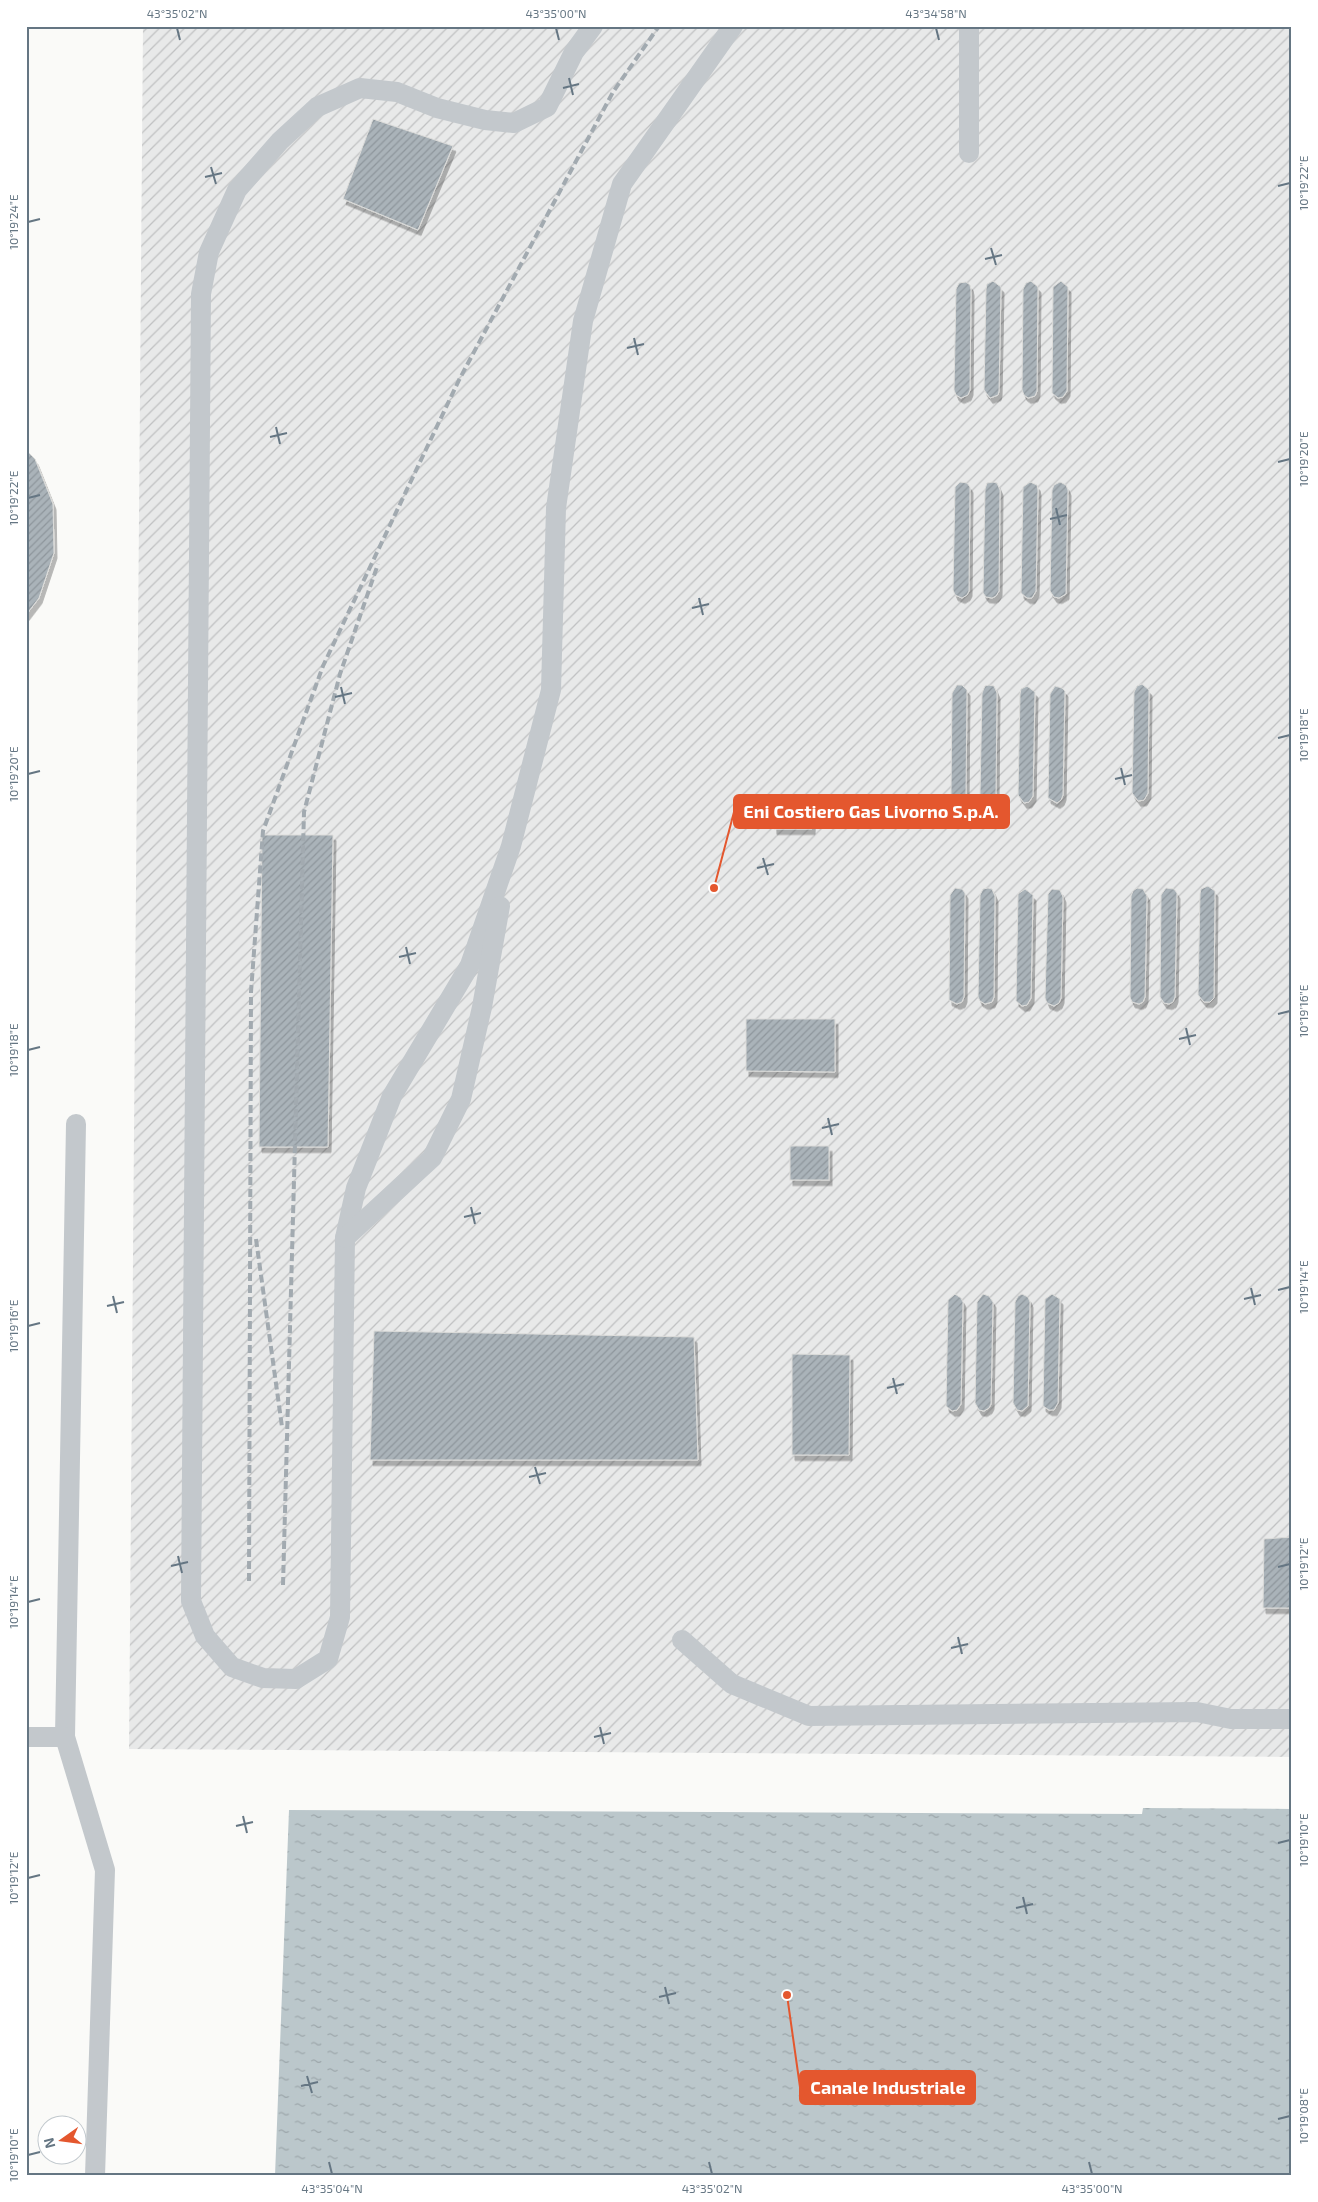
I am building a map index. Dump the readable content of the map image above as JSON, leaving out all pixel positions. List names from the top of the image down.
{
  "places": ["Eni Costiero Gas Livorno S.p.A.", "Canale Industriale"],
  "north": "left",
  "coordinates": [
    "43°35'02\"N",
    "43°35'00\"N",
    "43°34'58\"N",
    "10°19'22\"E",
    "10°19'24\"E",
    "10°19'20\"E",
    "10°19'18\"E",
    "10°19'16\"E",
    "10°19'14\"E",
    "10°19'12\"E",
    "10°19'10\"E",
    "10°19'08\"E",
    "43°35'04\"N"
  ]
}
